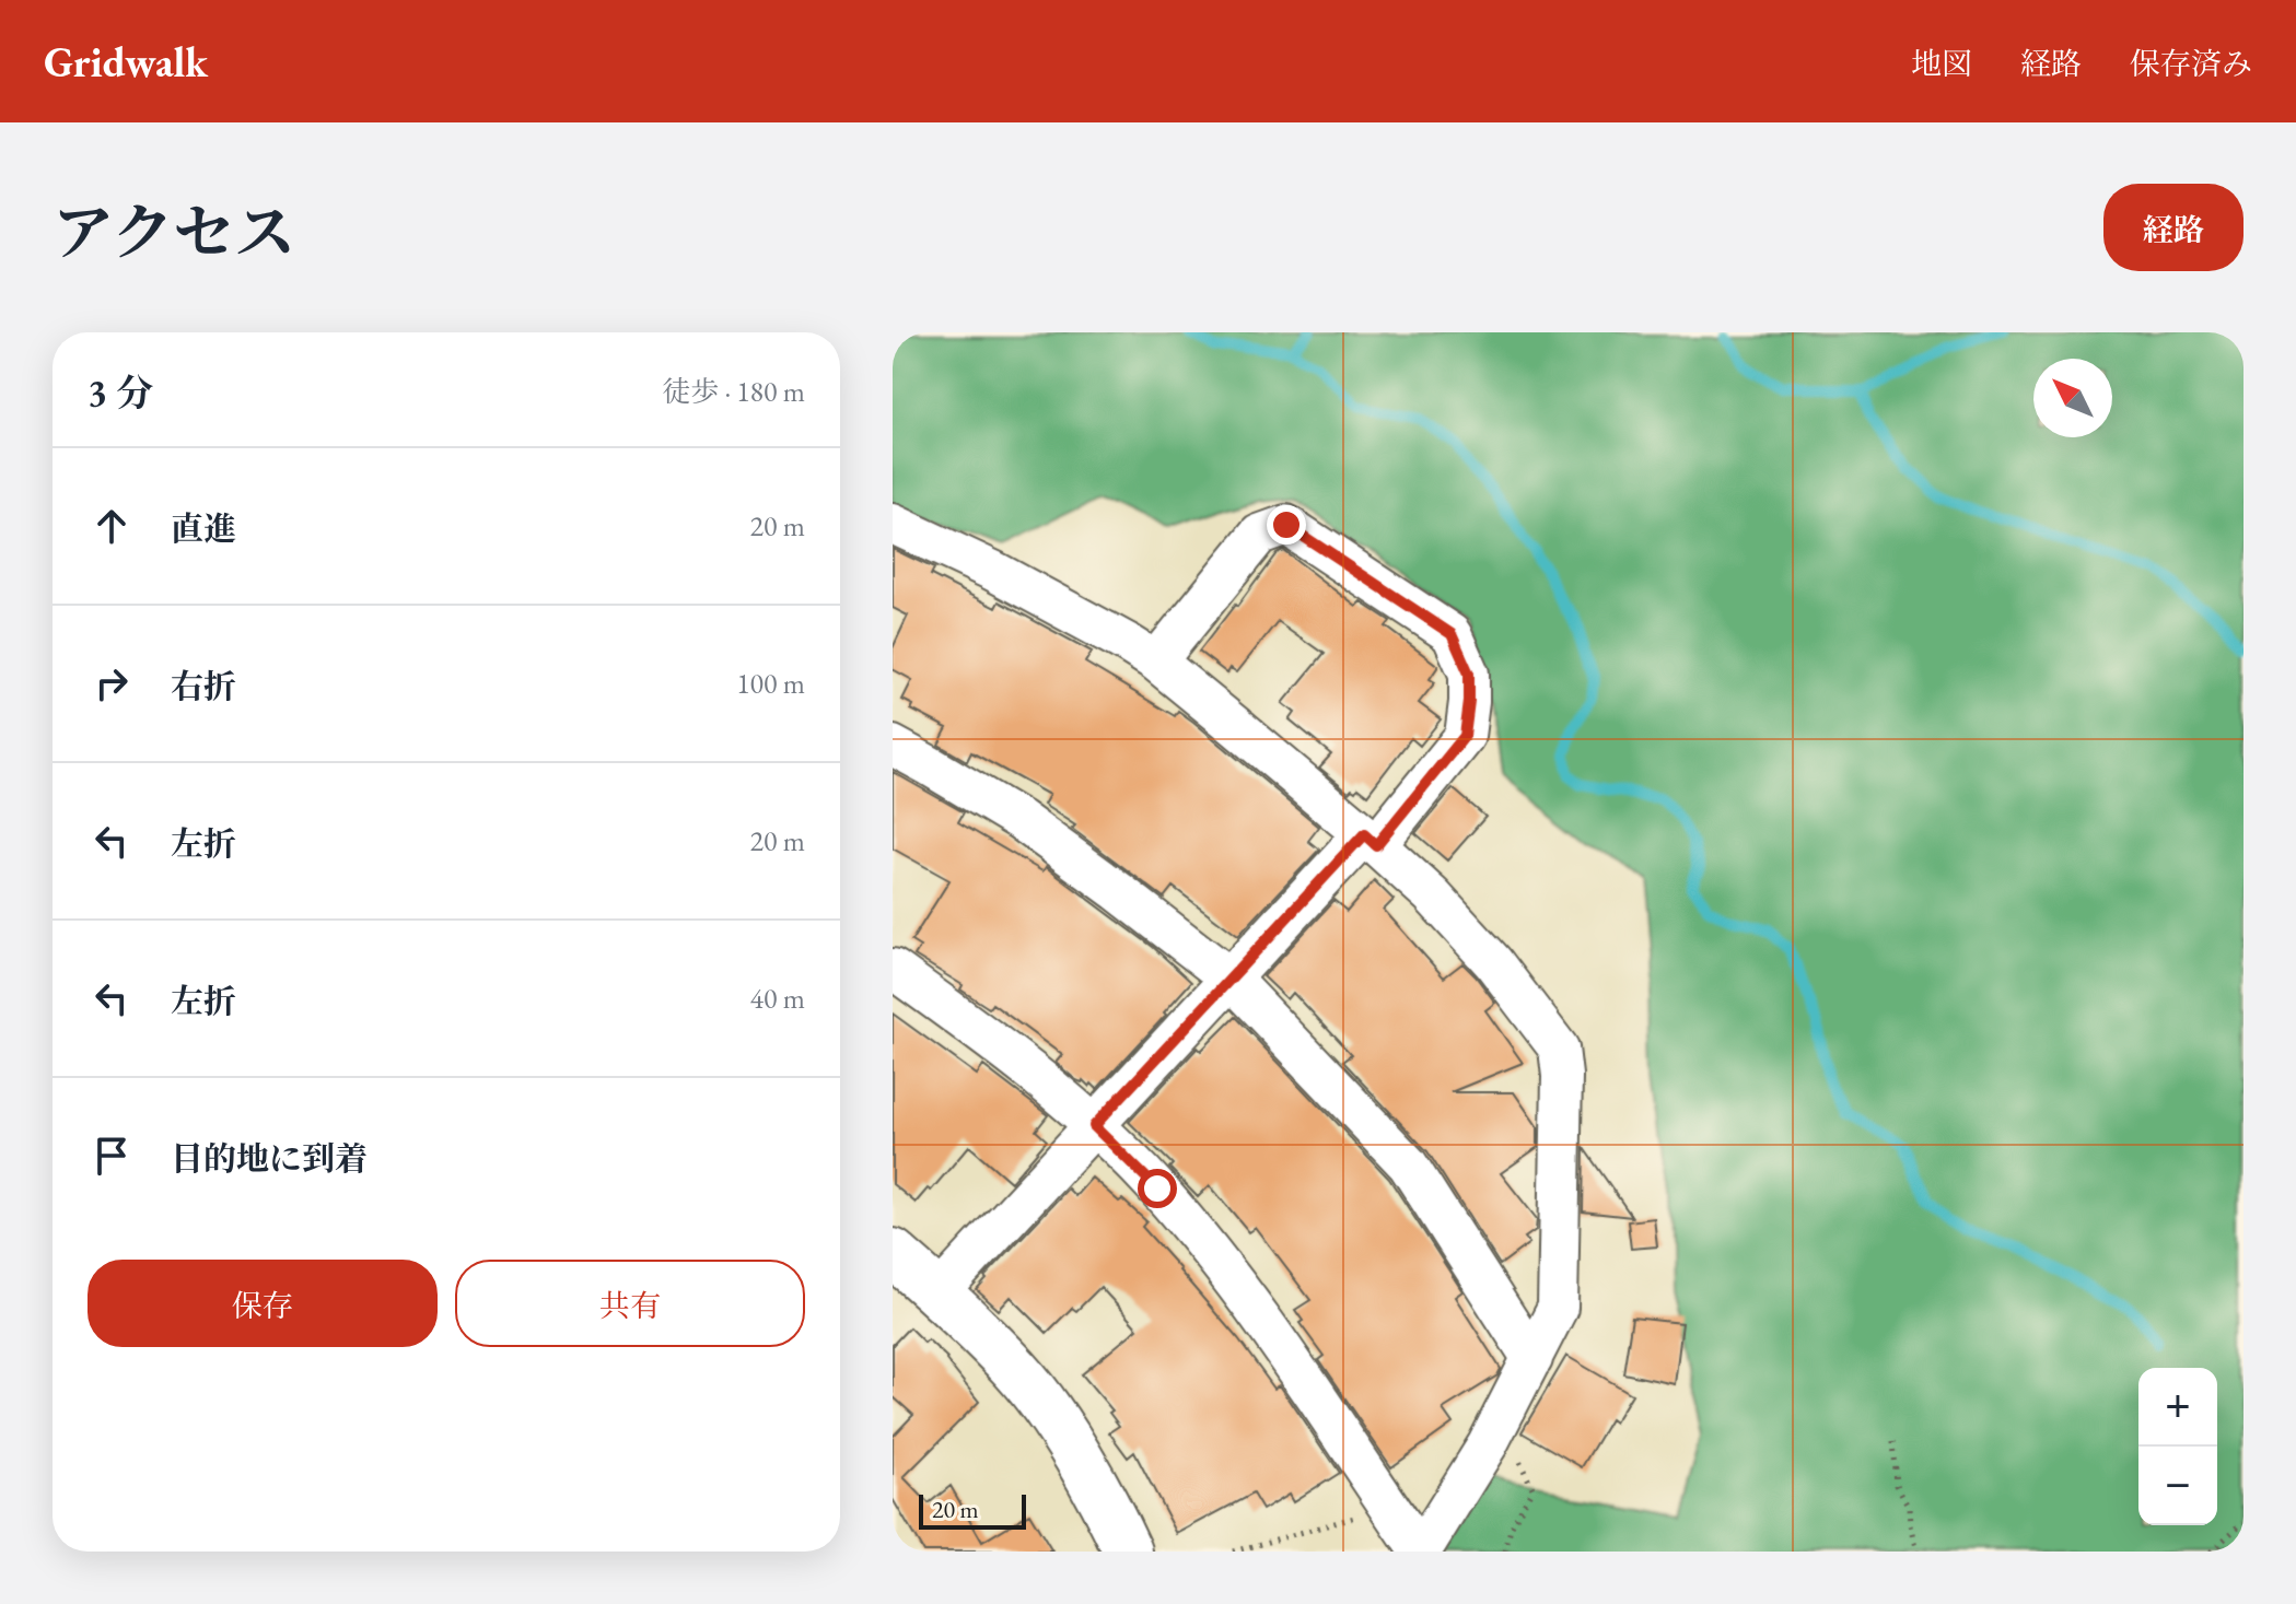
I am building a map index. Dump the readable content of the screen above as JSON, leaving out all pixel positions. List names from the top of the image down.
{
  "scale_bar": "20 m",
  "north": "top left",
  "page": {
    "header": "Gridwalk",
    "nav": ["地図", "経路", "保存済み"],
    "title": "アクセス",
    "buttons": [
      "経路",
      ["保存", "共有"]
    ],
    "heading": ["3 分", "徒歩 · 180 m"],
    "list": [
      ["直進", "20 m"],
      ["右折", "100 m"],
      ["左折", "20 m"],
      ["左折", "40 m"],
      "目的地に到着"
    ],
    "map_buttons": ["+", "−"],
    "scale": "20 m"
  }
}
